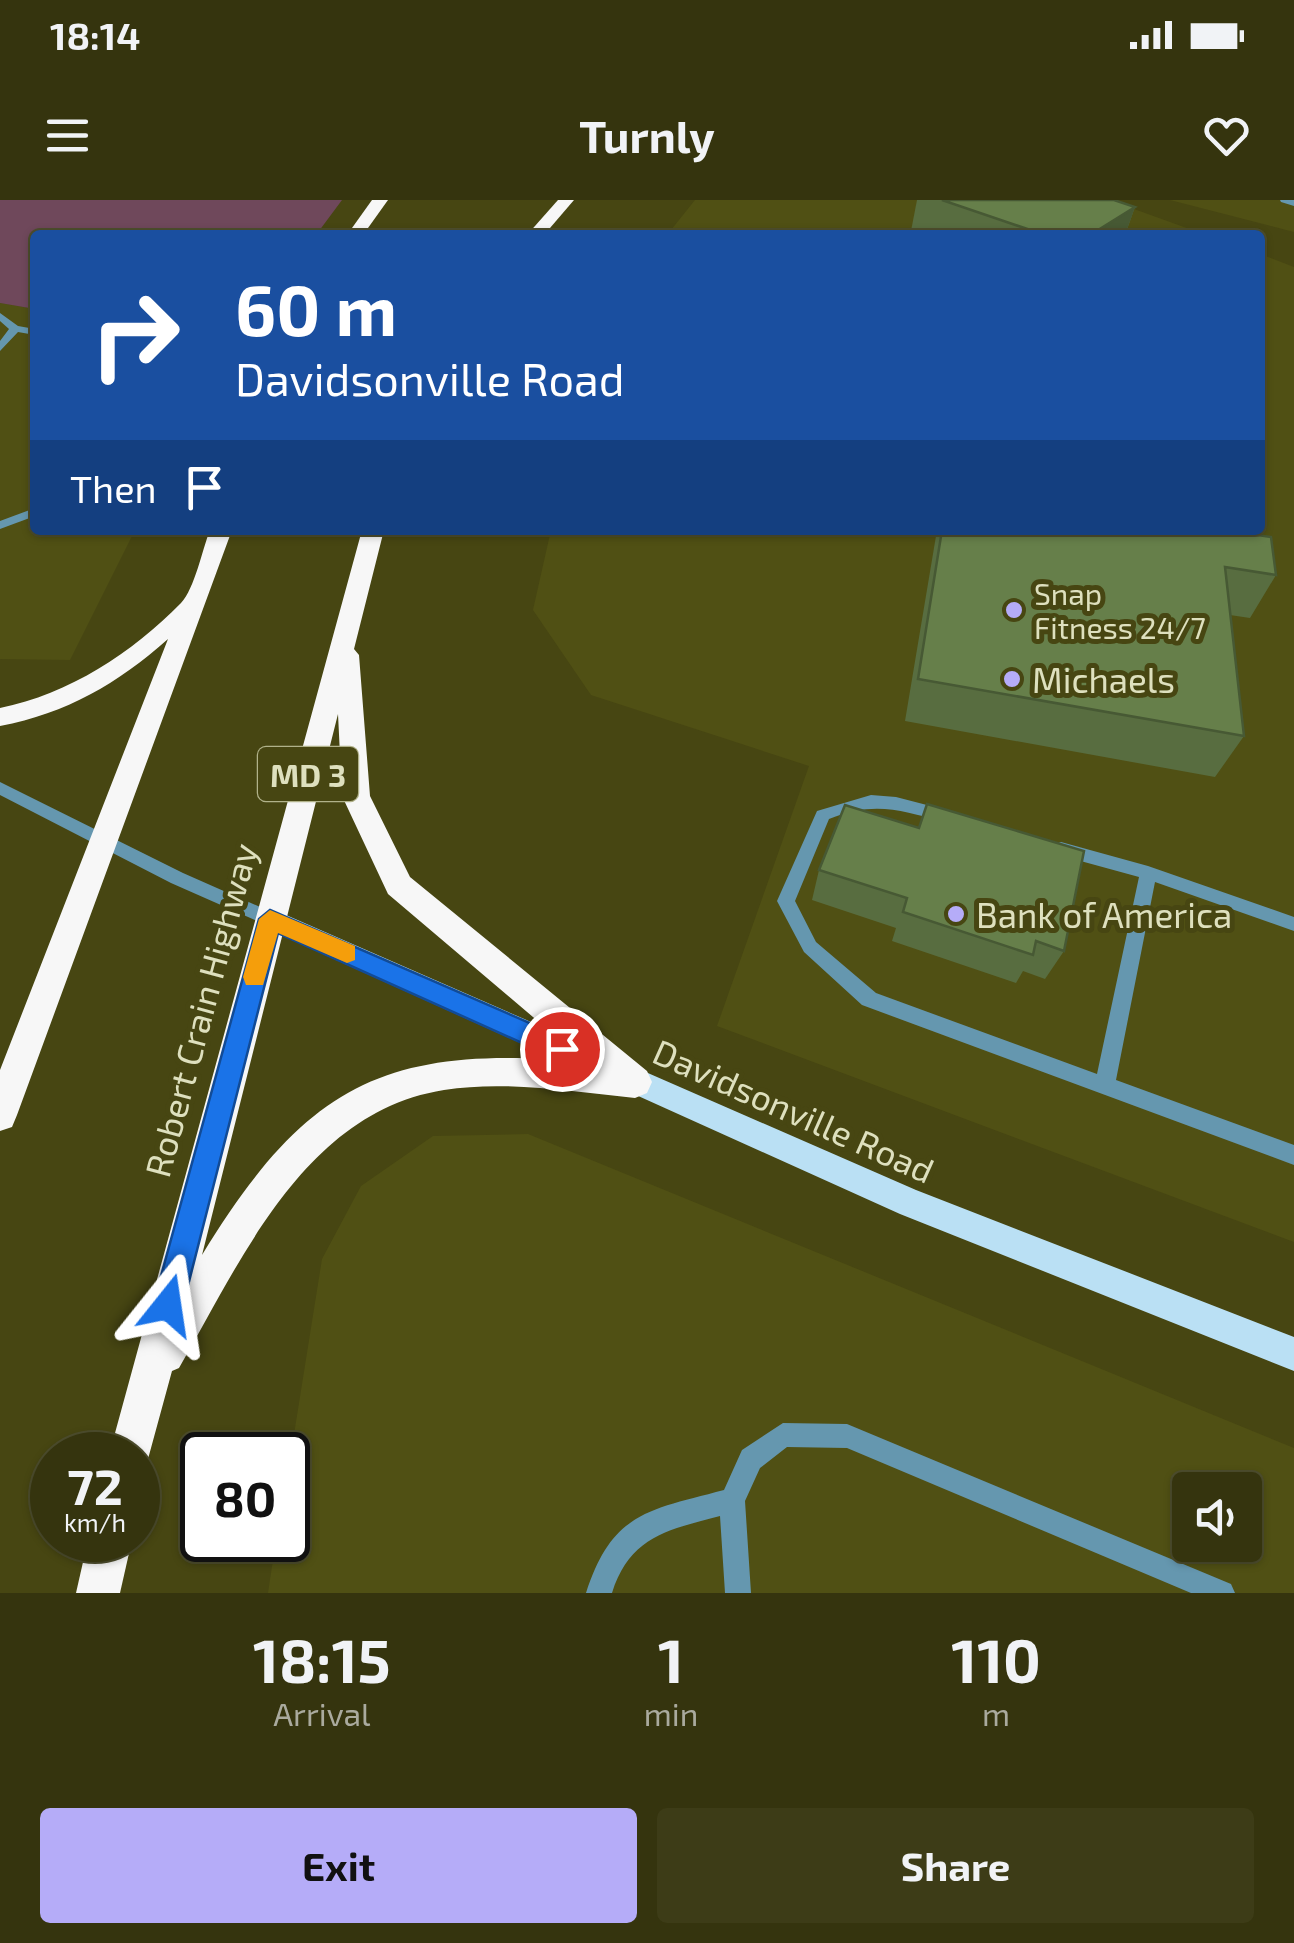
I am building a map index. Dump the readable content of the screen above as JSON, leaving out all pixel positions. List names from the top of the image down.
{
  "streets": {
    "highway": ["MD 3", "Robert Crain Highway"],
    "main road": ["Davidsonville Road"]
  },
  "crossings": [
    ["Robert Crain Highway", "Davidsonville Road"]
  ],
  "places": ["Snap Fitness 24/7", "Michaels", "Bank of America"],
  "page": {
    "status": "18:14",
    "header": "Turnly",
    "turn": ["60 m", "Davidsonville Road"],
    "then": "Then",
    "speed": "72 km/h",
    "limit": "80",
    "eta": [
      "18:15",
      "Arrival",
      "1",
      "min",
      "110",
      "m"
    ],
    "buttons": ["Exit", "Share"]
  }
}
